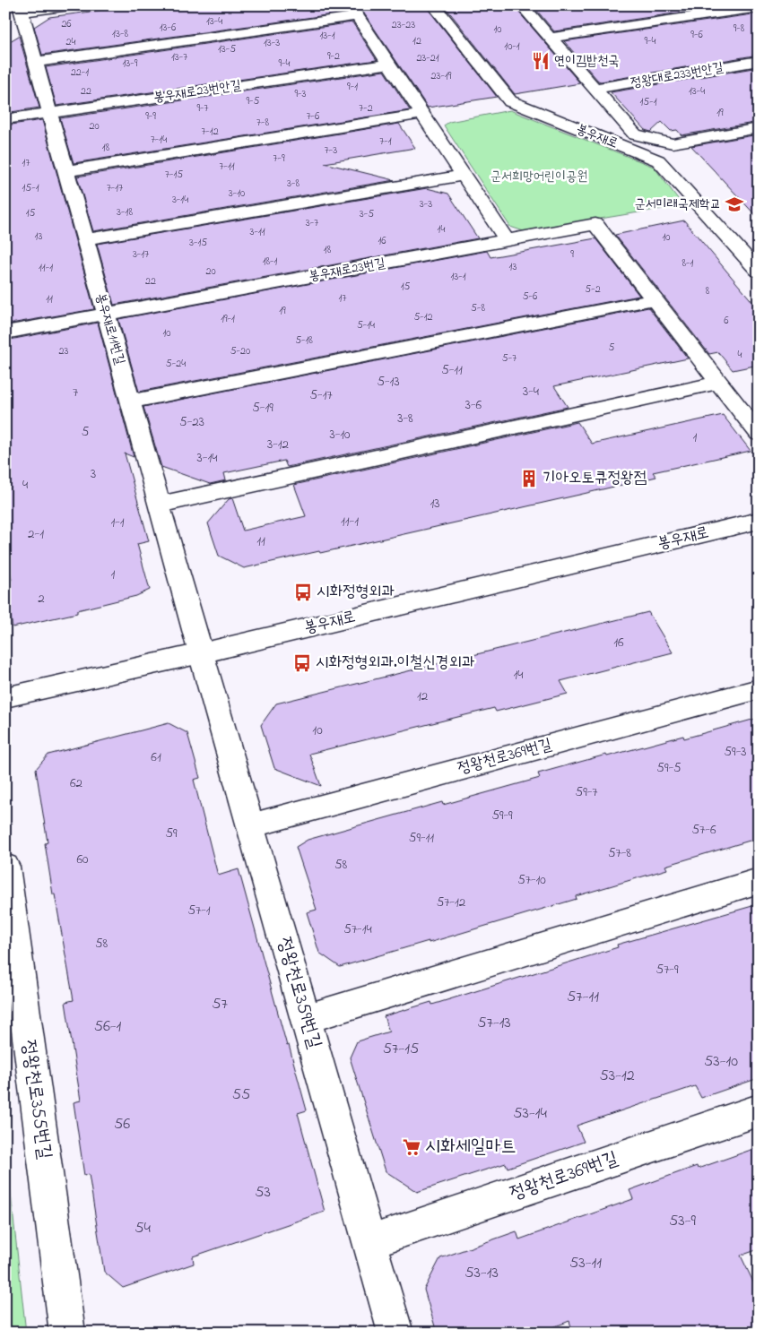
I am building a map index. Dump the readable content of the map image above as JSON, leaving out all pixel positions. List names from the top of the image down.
{
  "streets": {
    "street": [
      "정왕대로233번안길",
      "봉우재로23번안길",
      "봉우재로",
      "봉우재로23번길",
      "봉우재로11번길",
      "정왕천로369번길",
      "정왕천로359번길",
      "정왕천로355번길"
    ]
  },
  "crossings": [
    ["봉우재로23번안길", "봉우재로11번길"],
    ["봉우재로", "봉우재로11번길"],
    ["봉우재로", "정왕천로359번길"],
    ["봉우재로23번길", "봉우재로11번길"],
    ["봉우재로11번길", "정왕천로359번길"],
    ["정왕천로369번길", "정왕천로359번길"]
  ],
  "parks": ["군서희망어린이공원"],
  "places": {
    "restaurant": ["연이김밥천국"],
    "school or university": ["군서미래국제학교"],
    "building": ["기아오토큐정왕점"],
    "bus stop": ["시화정형외과", "시화정형외과.이철신경외과"],
    "supermarket": ["시화세일마트"]
  },
  "house_numbers": [
    "13-4",
    "26",
    "23-23",
    "13-6",
    "9-8",
    "10",
    "13-8",
    "9-6",
    "13-1",
    "12",
    "9-4",
    "24",
    "13-3",
    "10-1",
    "13-5",
    "9-2",
    "13-7",
    "23-21",
    "13-9",
    "9-4",
    "22-1",
    "23-19",
    "9-1",
    "22",
    "13-4",
    "9-3",
    "9-5",
    "15-1",
    "9-7",
    "7-2",
    "19",
    "9-9",
    "7-6",
    "7-8",
    "20",
    "7-12",
    "7-14",
    "7-1",
    "18",
    "7-3",
    "7-9",
    "17",
    "7-11",
    "7-15",
    "3-8",
    "15-1",
    "7-17",
    "3-10",
    "3-14",
    "3-3",
    "3-18",
    "15",
    "3-5",
    "3-7",
    "14",
    "3-11",
    "13",
    "10",
    "16",
    "3-15",
    "18",
    "3-17",
    "9",
    "18-1",
    "8-1",
    "13",
    "11-1",
    "20",
    "13-1",
    "22",
    "15",
    "5-2",
    "8",
    "5-6",
    "17",
    "11",
    "5-8",
    "19",
    "5-12",
    "19-1",
    "6",
    "5-14",
    "10",
    "5-18",
    "5",
    "23",
    "5-20",
    "4",
    "5-7",
    "5-24",
    "5-11",
    "5-13",
    "3-4",
    "7",
    "5-17",
    "3-6",
    "5-19",
    "3-8",
    "5-23",
    "5",
    "3-10",
    "1",
    "3-12",
    "3-14",
    "3",
    "4",
    "13",
    "11-1",
    "1-1",
    "2-1",
    "11",
    "1",
    "2",
    "16",
    "14",
    "12",
    "10",
    "59-3",
    "61",
    "59-5",
    "62",
    "59-7",
    "59-9",
    "57-6",
    "59",
    "59-11",
    "57-8",
    "60",
    "58",
    "57-10",
    "57-12",
    "57-1",
    "57-14",
    "58",
    "57-9",
    "57-11",
    "57",
    "57-13",
    "56-1",
    "57-15",
    "53-10",
    "53-12",
    "55",
    "53-14",
    "56",
    "53",
    "53-9",
    "54",
    "53-11",
    "53-13"
  ]
}
